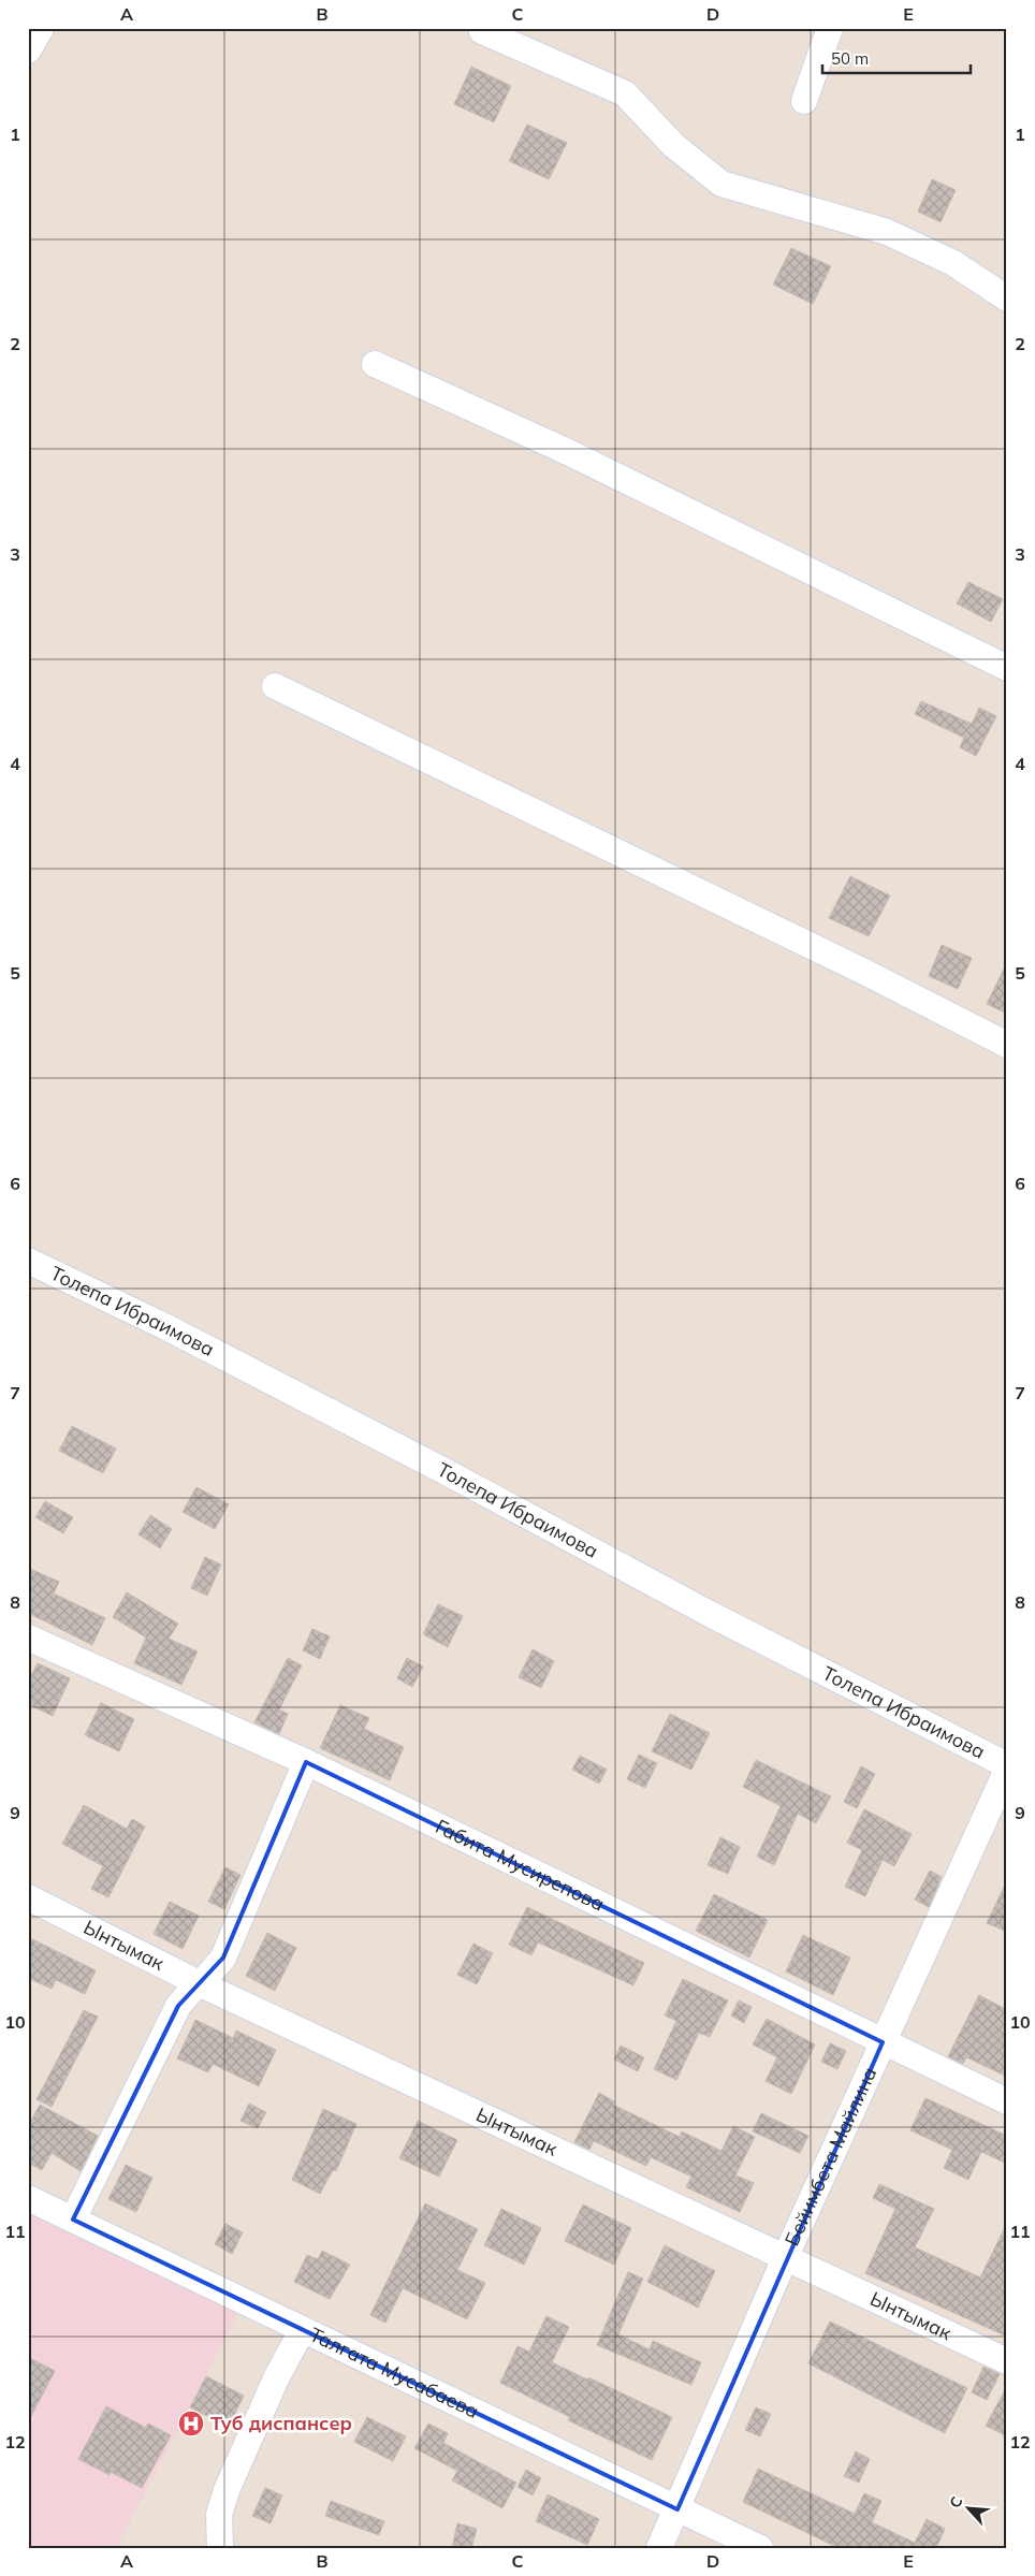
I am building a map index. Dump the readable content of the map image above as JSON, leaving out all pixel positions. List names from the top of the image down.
{
  "streets": {
    "street": [
      "Толепа Ибраимова",
      "Габита Мусирепова",
      "Ынтымак",
      "Бейимбета Майлина",
      "Талгата Мусабаева"
    ]
  },
  "crossings": [
    ["Габита Мусирепова", "Бейимбета Майлина"],
    ["Ынтымак", "Бейимбета Майлина"],
    ["Бейимбета Майлина", "Талгата Мусабаева"]
  ],
  "places": {
    "hospital": ["Туб диспансер"]
  },
  "scale_bar": "50 m",
  "north": "top left",
  "grid": {
    "columns": [
      "A",
      "B",
      "C",
      "D",
      "E"
    ],
    "rows": [
      "1",
      "2",
      "3",
      "4",
      "5",
      "6",
      "7",
      "8",
      "9",
      "10",
      "11",
      "12"
    ]
  }
}
